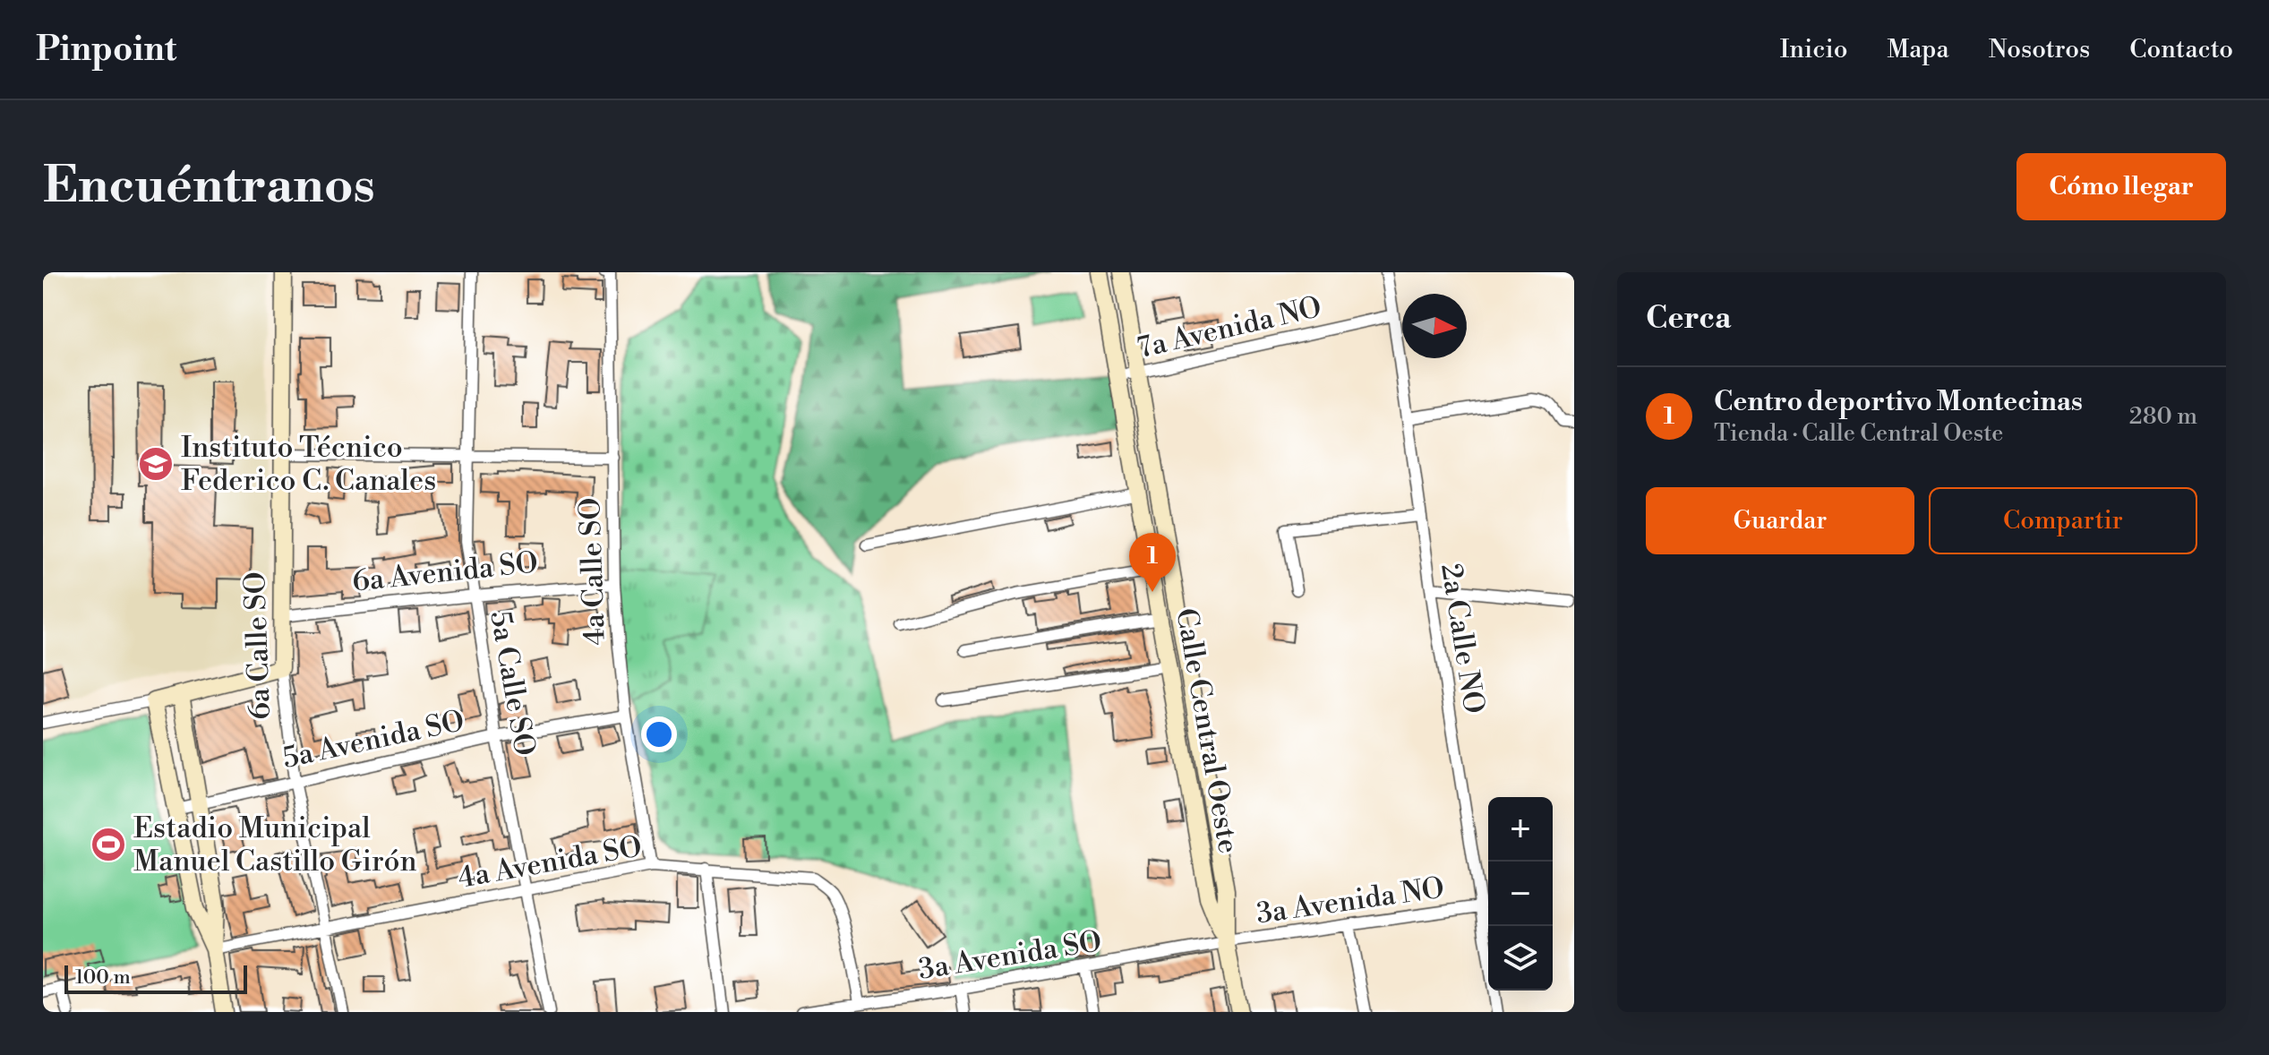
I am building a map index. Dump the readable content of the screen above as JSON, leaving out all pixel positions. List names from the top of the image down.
{
  "streets": {
    "street": [
      "7a Avenida NO",
      "4a Calle SO",
      "6a Avenida SO",
      "2a Calle NO",
      "6a Calle SO",
      "5a Calle SO",
      "Calle Central Oeste",
      "5a Avenida SO",
      "4a Avenida SO",
      "3a Avenida NO",
      "3a Avenida SO"
    ]
  },
  "crossings": [
    ["7a Avenida NO", "2a Calle NO"],
    ["7a Avenida NO", "Calle Central Oeste"],
    ["4a Calle SO", "6a Avenida SO"],
    ["4a Calle SO", "5a Avenida SO"],
    ["4a Calle SO", "4a Avenida SO"],
    ["6a Avenida SO", "6a Calle SO"],
    ["6a Avenida SO", "5a Calle SO"],
    ["2a Calle NO", "3a Avenida NO"],
    ["6a Calle SO", "5a Avenida SO"],
    ["6a Calle SO", "4a Avenida SO"],
    ["5a Calle SO", "5a Avenida SO"],
    ["5a Calle SO", "4a Avenida SO"],
    ["Calle Central Oeste", "3a Avenida NO"],
    ["Calle Central Oeste", "3a Avenida SO"],
    ["4a Avenida SO", "3a Avenida SO"],
    ["3a Avenida NO", "3a Avenida SO"]
  ],
  "places": {
    "school or university": ["Instituto Técnico Federico C. Canales"],
    "sports": ["Estadio Municipal Manuel Castillo Girón"]
  },
  "scale_bar": "100 m",
  "north": "right",
  "page": {
    "header": "Pinpoint",
    "nav": [
      "Inicio",
      "Mapa",
      "Nosotros",
      "Contacto"
    ],
    "buttons": [
      "Cómo llegar",
      ["Guardar", "Compartir"]
    ],
    "title": "Encuéntranos",
    "heading": "Cerca",
    "list": [
      {
        "mark": "1",
        "name": "Centro deportivo Montecinas",
        "note": "Tienda · Calle Central Oeste",
        "value": "280 m"
      }
    ],
    "pins": "1",
    "map_buttons": ["+", "−"],
    "scale": "100 m"
  }
}
